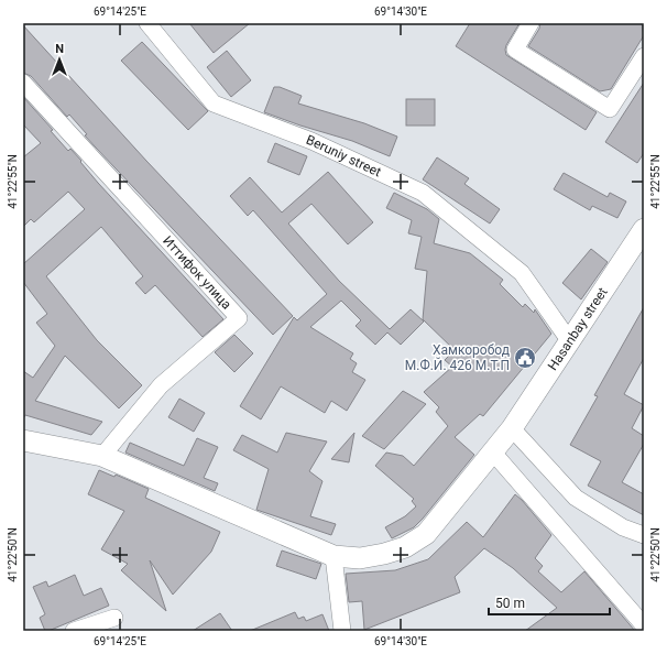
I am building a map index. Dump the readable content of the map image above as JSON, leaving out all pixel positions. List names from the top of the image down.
{
  "streets": {
    "street": ["Beruniy street", "Иттифок улица", "Hasanbay street"]
  },
  "crossings": [
    ["Beruniy street", "Hasanbay street"]
  ],
  "places": {
    "public building": ["Хамкоробод М.Ф.Й. 426 М.Т.П"]
  },
  "scale_bar": "50 m",
  "north": "top",
  "coordinates": [
    "69°14'25\"E",
    "69°14'30\"E",
    "41°22'55\"N",
    "41°22'50\"N"
  ]
}
